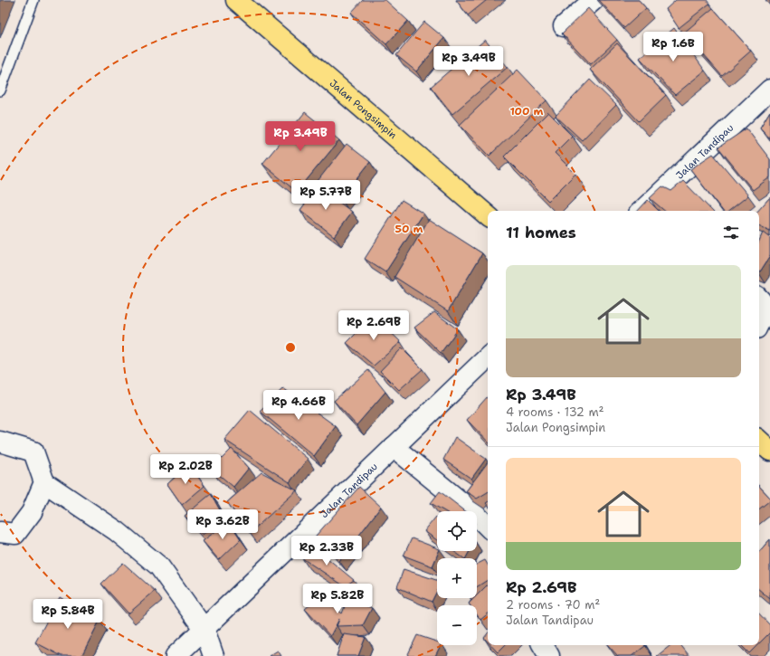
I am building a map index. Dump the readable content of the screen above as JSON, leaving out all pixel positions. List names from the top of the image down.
{
  "streets": {
    "main road": ["Jalan Pongsimpin"],
    "street": ["Jalan Tandipau"]
  },
  "page": {
    "price": [
      "Rp 1.6B",
      "Rp 3.49B",
      "Rp 3.49B",
      "Rp 5.77B",
      "Rp 2.69B",
      "Rp 4.66B",
      "Rp 2.02B",
      "Rp 3.62B",
      "Rp 2.33B",
      "Rp 5.82B",
      "Rp 5.84B"
    ],
    "heading": "11 homes",
    "list": [
      {
        "name": "Rp 3.49B",
        "note": "4 rooms · 132 m² · Jalan Pongsimpin"
      },
      {
        "name": "Rp 2.69B",
        "note": "2 rooms · 70 m² · Jalan Tandipau"
      }
    ],
    "map_buttons": ["+", "−"]
  },
  "rings": ["100 m", "50 m"]
}
